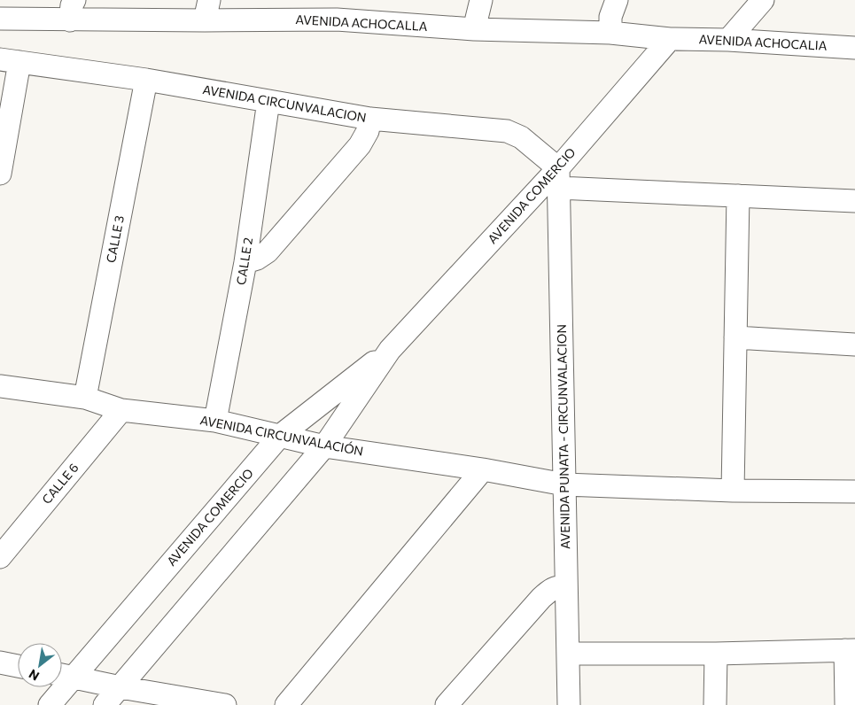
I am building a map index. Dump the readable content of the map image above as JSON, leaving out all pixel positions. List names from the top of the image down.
{
  "streets": {
    "street": [
      "AVENIDA ACHOCALLA",
      "AVENIDA ACHOCALIA",
      "AVENIDA CIRCUNVALACION",
      "AVENIDA COMERCIO",
      "CALLE 3",
      "CALLE 2",
      "AVENIDA CIRCUNVALACIÓN",
      "AVENIDA PUNATA - CIRCUNVALACION",
      "CALLE 6"
    ]
  },
  "crossings": [
    ["AVENIDA ACHOCALLA", "AVENIDA ACHOCALIA"],
    ["AVENIDA ACHOCALLA", "AVENIDA COMERCIO"],
    ["AVENIDA ACHOCALIA", "AVENIDA COMERCIO"],
    ["AVENIDA CIRCUNVALACION", "AVENIDA COMERCIO"],
    ["AVENIDA CIRCUNVALACION", "CALLE 3"],
    ["AVENIDA CIRCUNVALACION", "CALLE 2"],
    ["AVENIDA CIRCUNVALACION", "AVENIDA PUNATA - CIRCUNVALACION"],
    ["AVENIDA COMERCIO", "AVENIDA CIRCUNVALACIÓN"],
    ["AVENIDA COMERCIO", "AVENIDA PUNATA - CIRCUNVALACION"],
    ["CALLE 3", "AVENIDA CIRCUNVALACIÓN"],
    ["CALLE 2", "AVENIDA CIRCUNVALACIÓN"],
    ["AVENIDA CIRCUNVALACIÓN", "AVENIDA PUNATA - CIRCUNVALACION"],
    ["AVENIDA CIRCUNVALACIÓN", "CALLE 6"]
  ],
  "north": "bottom left"
}
